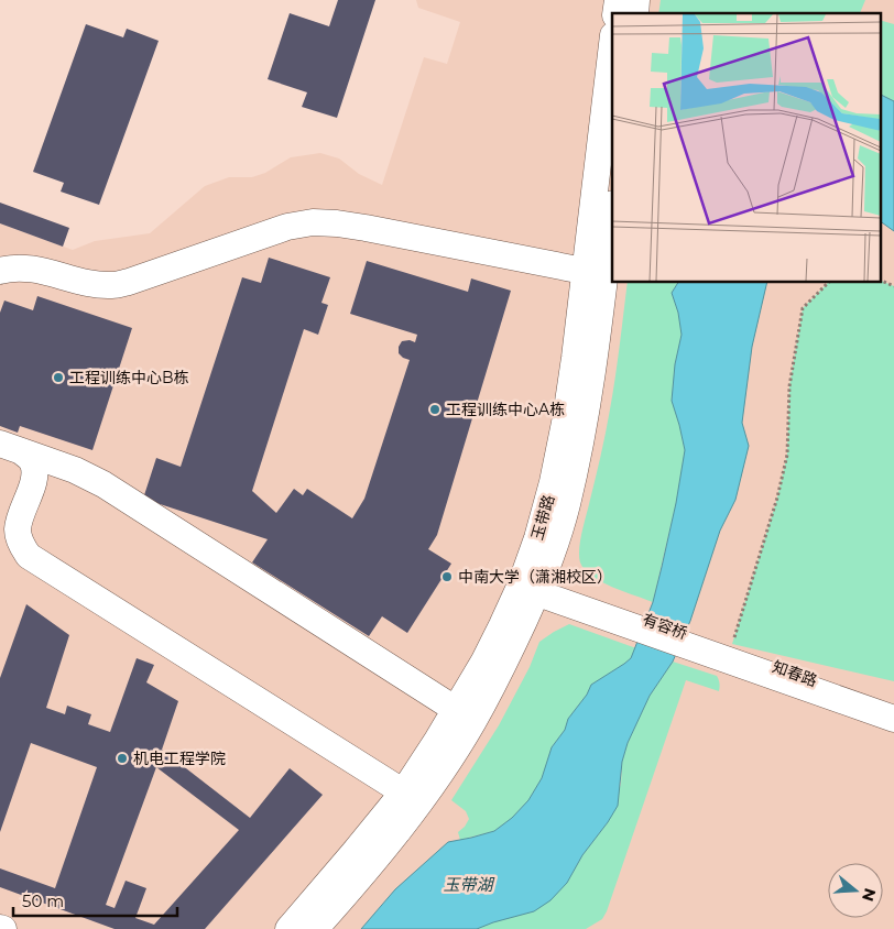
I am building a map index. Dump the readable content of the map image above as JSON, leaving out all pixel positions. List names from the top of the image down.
{
  "streets": {
    "street": ["玉带路", "有容桥", "知春路"]
  },
  "crossings": [
    ["玉带路", "有容桥"],
    ["有容桥", "知春路"]
  ],
  "water": ["玉带湖"],
  "places": [
    "工程训练中心B栋",
    "工程训练中心A栋",
    "中南大学（潇湘校区）",
    "机电工程学院"
  ],
  "scale_bar": "50 m",
  "north": "right"
}
